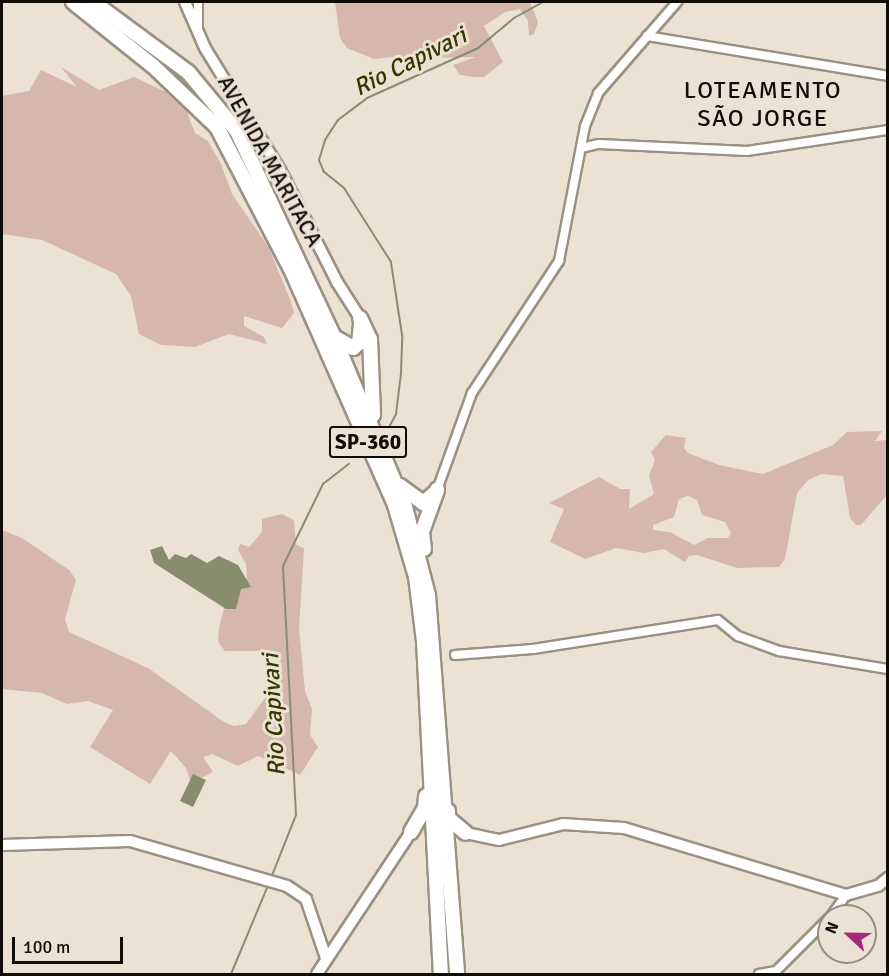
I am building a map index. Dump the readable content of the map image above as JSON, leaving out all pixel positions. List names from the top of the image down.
{
  "streets": {
    "highway": ["SP-360"],
    "street": ["AVENIDA MARITACA"]
  },
  "districts": ["LOTEAMENTO SÃO JORGE"],
  "water": ["Rio Capivari"],
  "scale_bar": "100 m",
  "north": "left"
}
